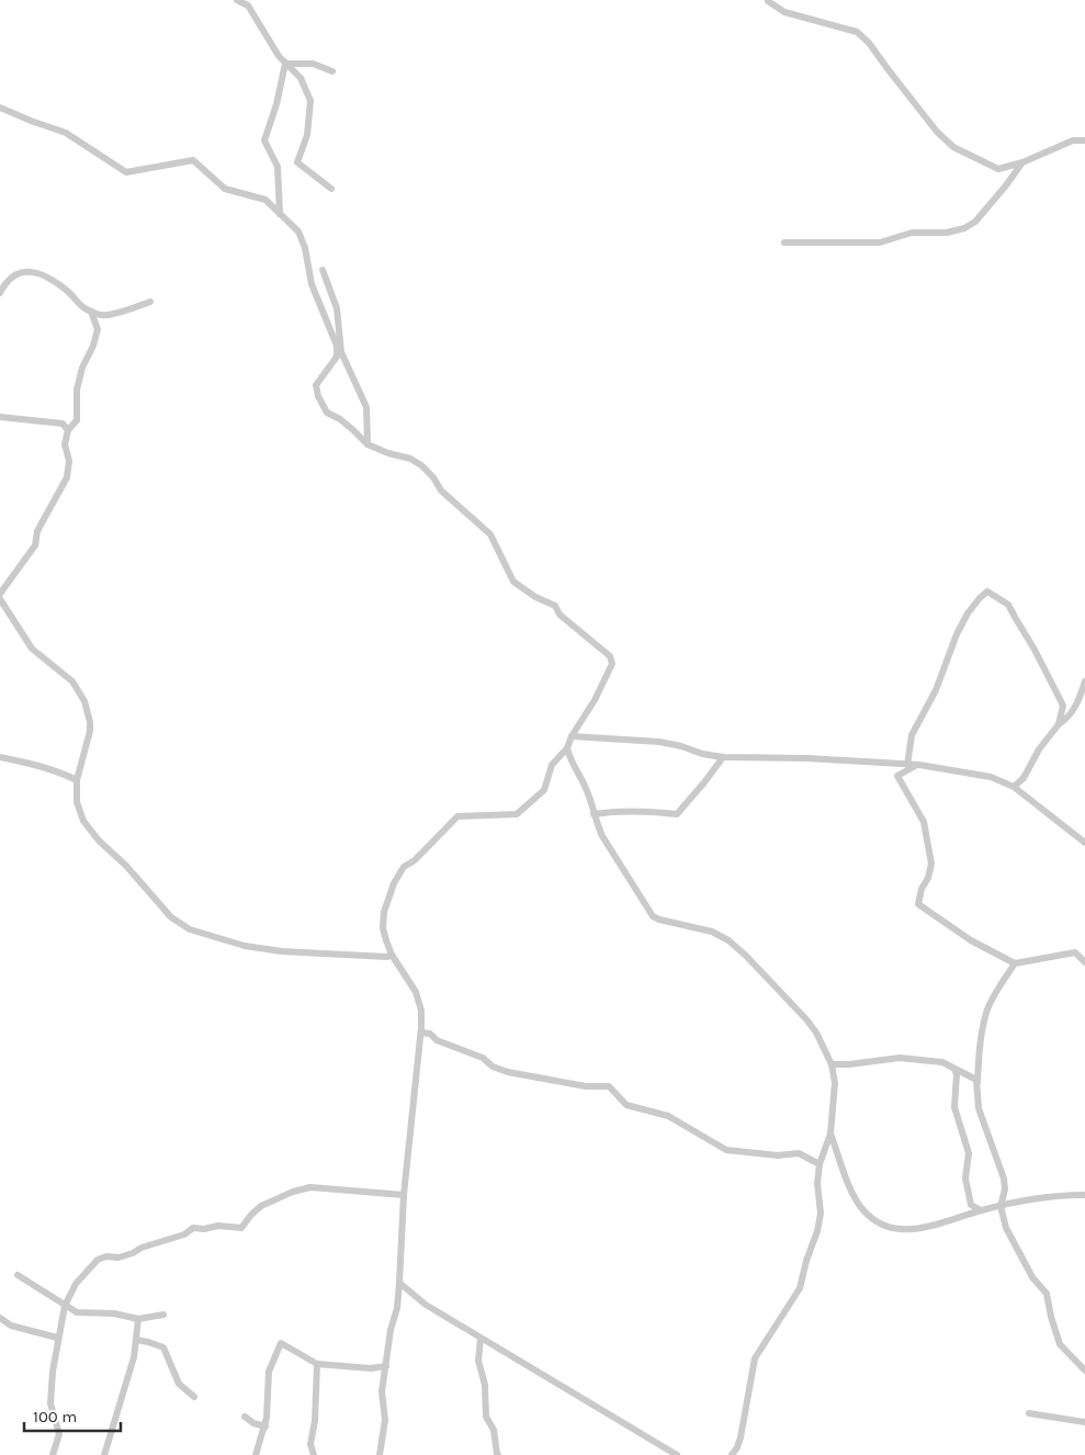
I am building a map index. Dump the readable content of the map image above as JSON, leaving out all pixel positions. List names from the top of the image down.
{
  "scale_bar": "100 m"
}
